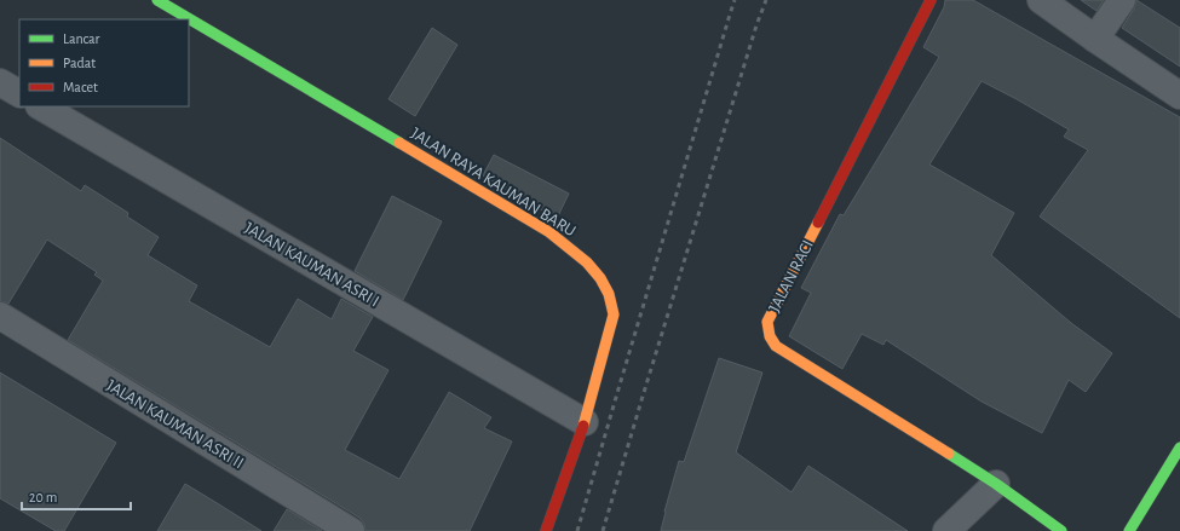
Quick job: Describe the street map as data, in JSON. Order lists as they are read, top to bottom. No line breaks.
{"streets":{"street":["JALAN RAYA KAUMAN BARU","JALAN KAUMAN ASRI I","JALAN RACI","JALAN KAUMAN ASRI II"]},"crossings":[["JALAN RAYA KAUMAN BARU","JALAN KAUMAN ASRI I"]],"legend":["Lancar","Padat","Macet"],"scale_bar":"20 m"}
